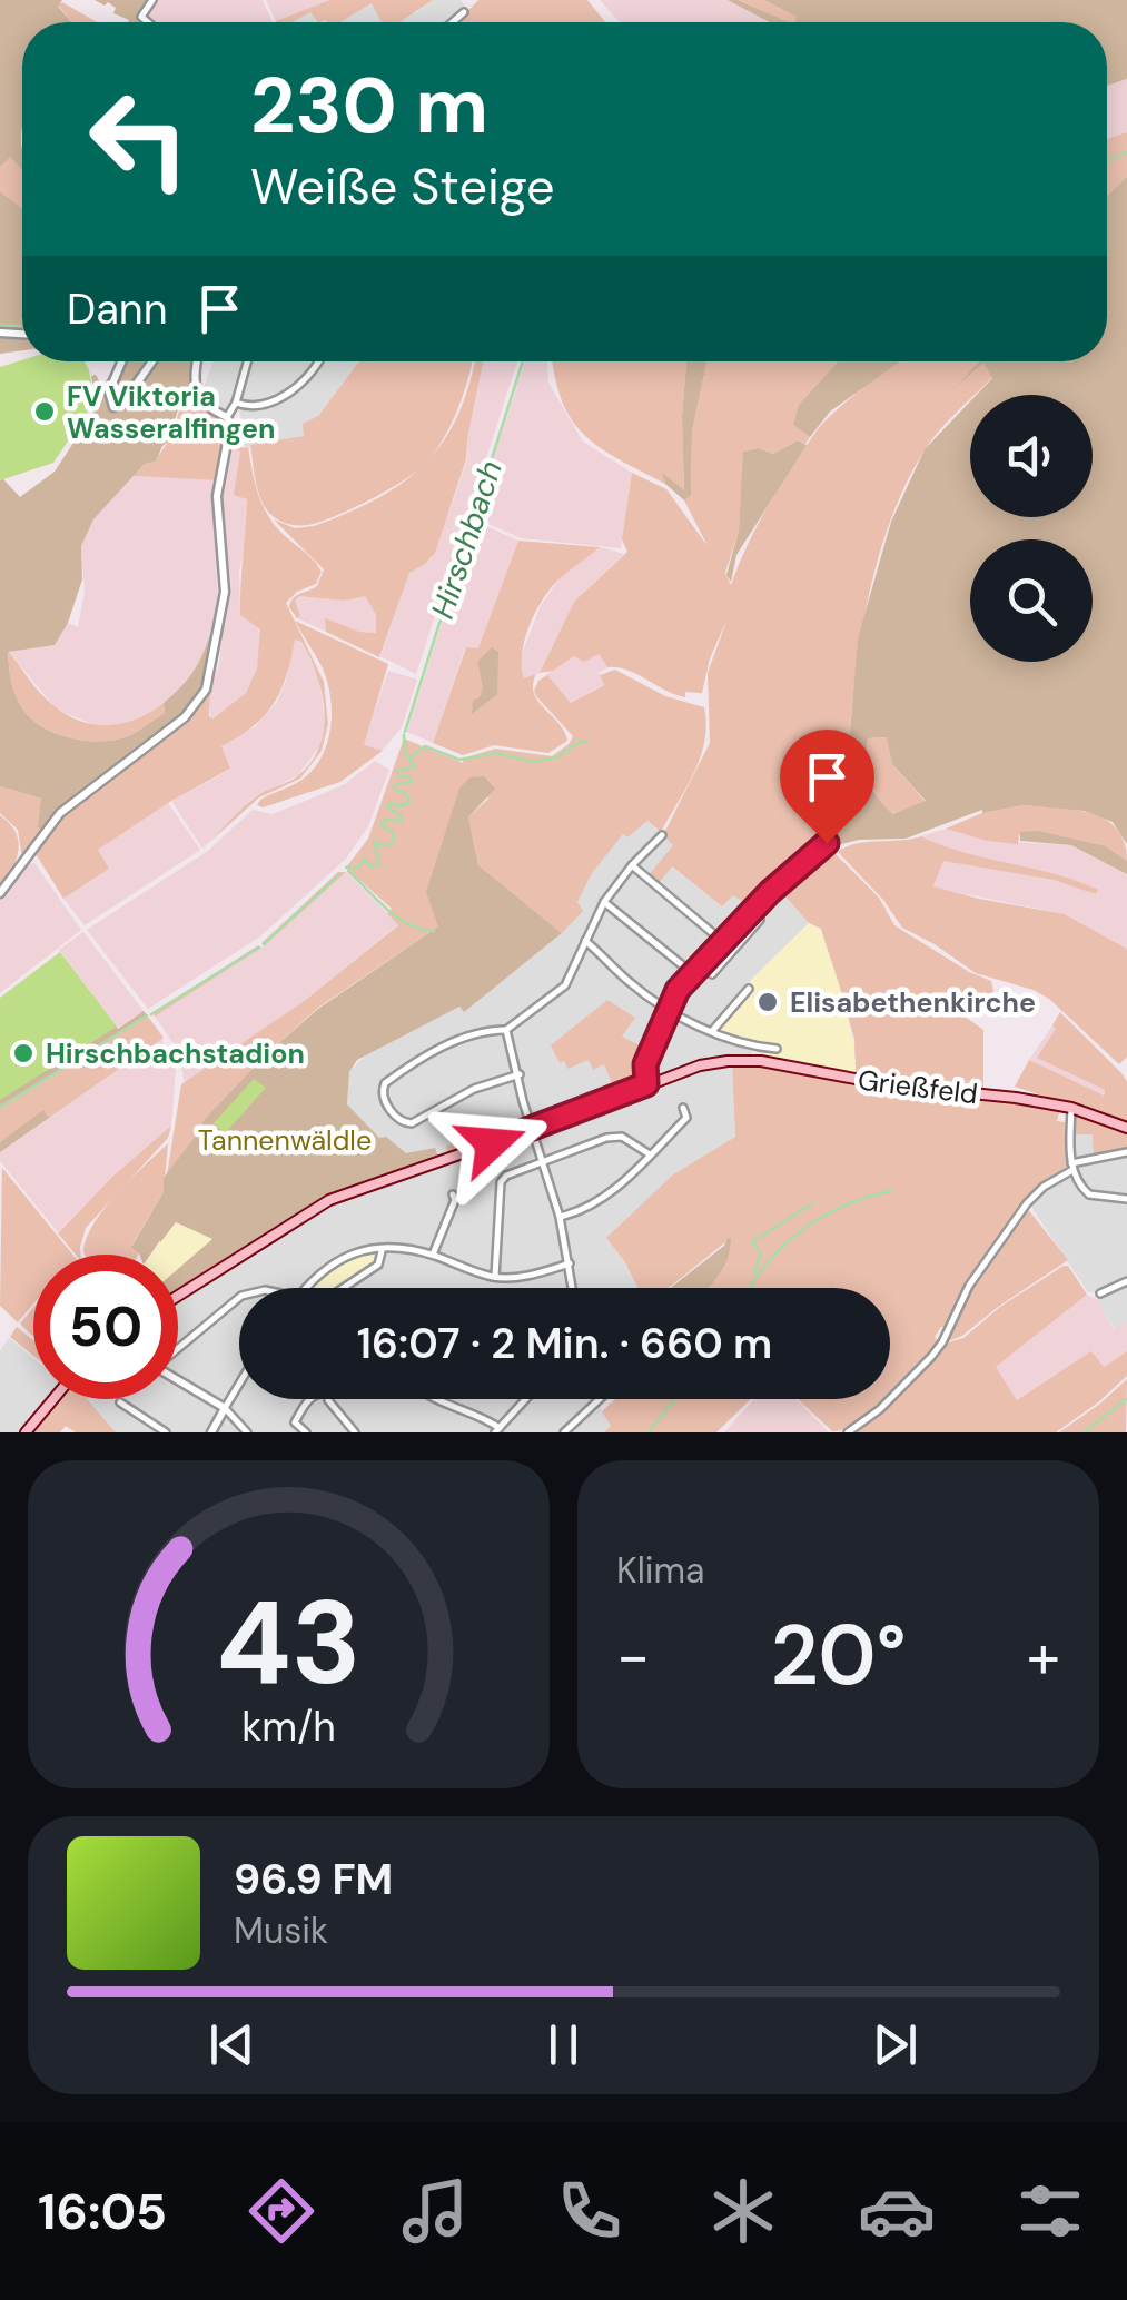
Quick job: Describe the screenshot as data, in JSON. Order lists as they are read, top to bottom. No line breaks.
{"streets":{"main road":["Grießfeld"]},"water":["Hirschbach"],"parks":["Tannenwäldle"],"places":["FV Viktoria Wasseralfingen","Elisabethenkirche","Hirschbachstadion"],"page":{"turn":["230 m","Weiße Steige"],"then":"Dann","limit":"50","trip":"16:07 · 2 Min. · 660 m","tile":"Klima","heat":["−","20°","+"],"song":["96.9 FM","Musik"],"tabs":"16:05","gauge":["43","km/h"]}}
